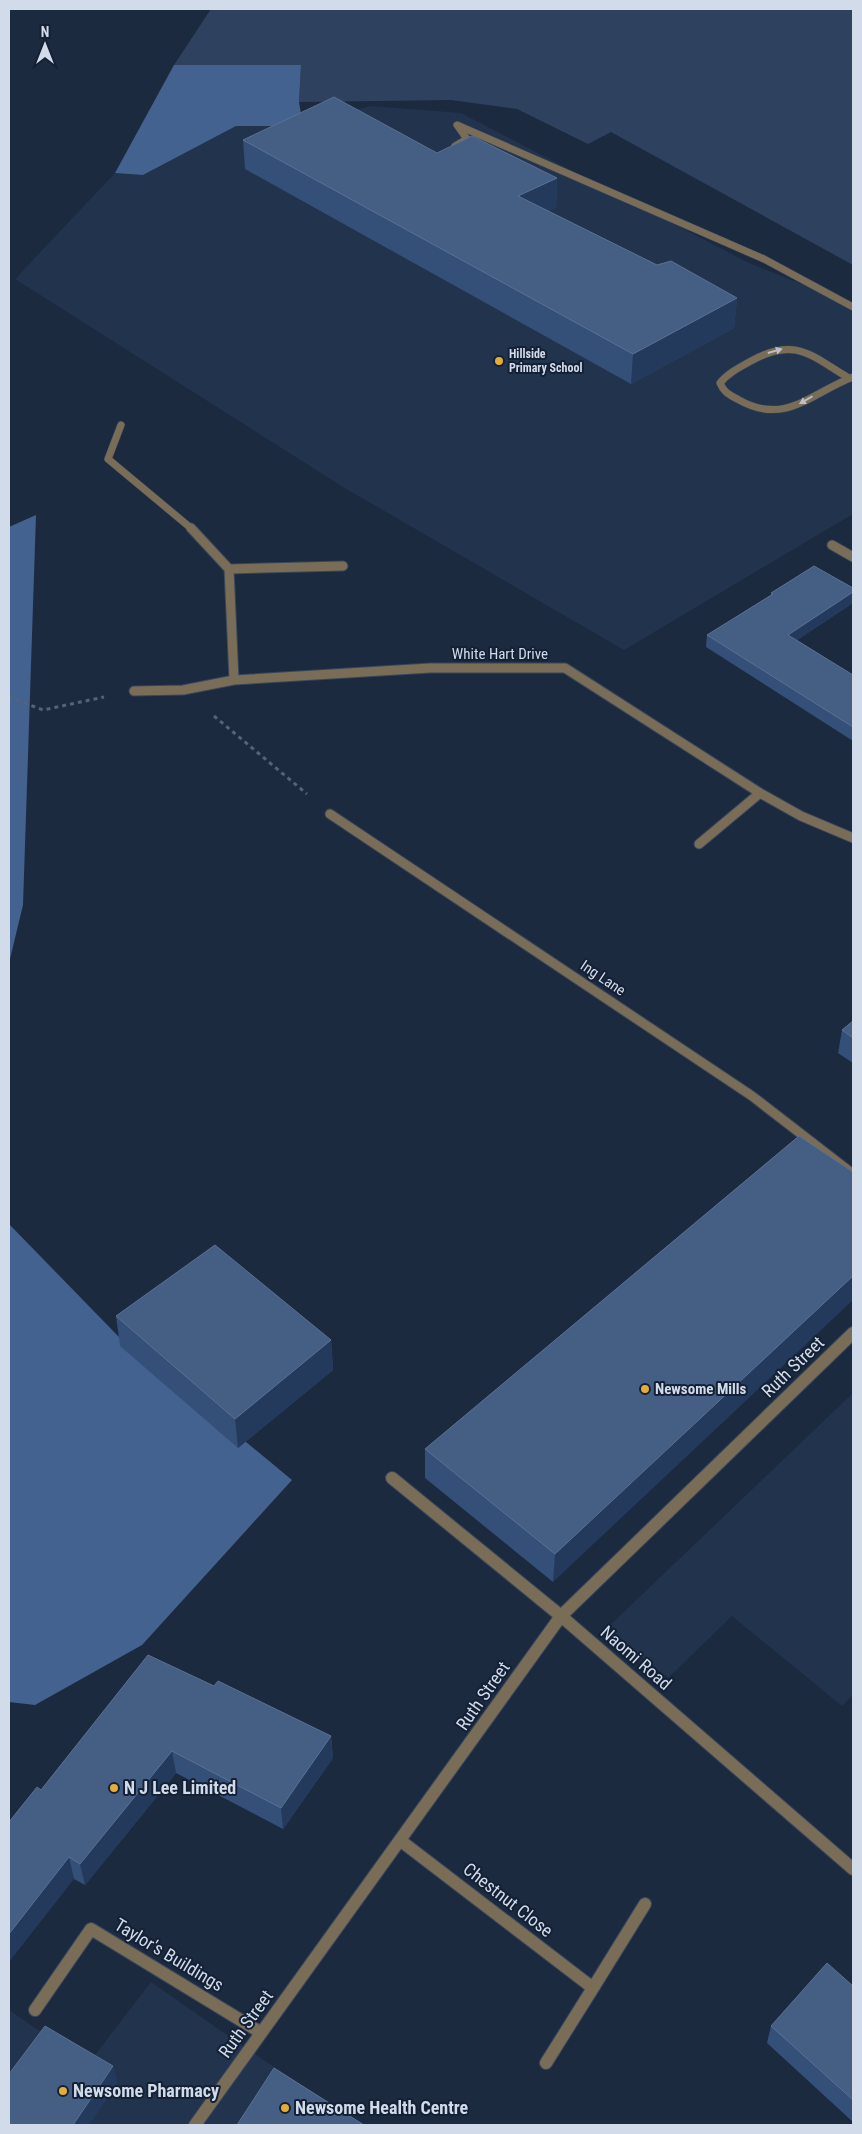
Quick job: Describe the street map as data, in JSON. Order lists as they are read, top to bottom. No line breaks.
{"streets":{"street":["White Hart Drive","Ing Lane","Ruth Street","Naomi Road","Chestnut Close","Taylor's Buildings"]},"crossings":[["Ruth Street","Naomi Road"],["Ruth Street","Chestnut Close"],["Ruth Street","Taylor's Buildings"]],"places":["Hillside Primary School","Newsome Mills","N J Lee Limited","Newsome Pharmacy","Newsome Health Centre"],"north":"top"}
